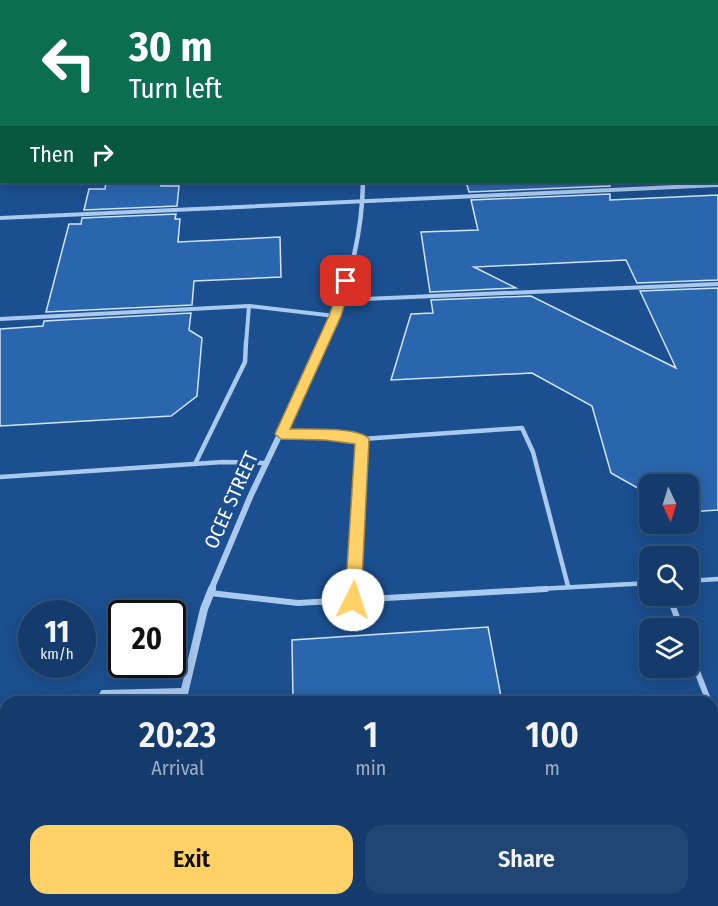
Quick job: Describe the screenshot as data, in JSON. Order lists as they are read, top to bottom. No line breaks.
{"streets":{"street":["OCEE STREET"]},"north":"bottom","page":{"turn":["30 m","Turn left"],"then":"Then","speed":"11 km/h","limit":"20","eta":["20:23","Arrival","1","min","100","m"],"buttons":["Exit","Share"]}}
